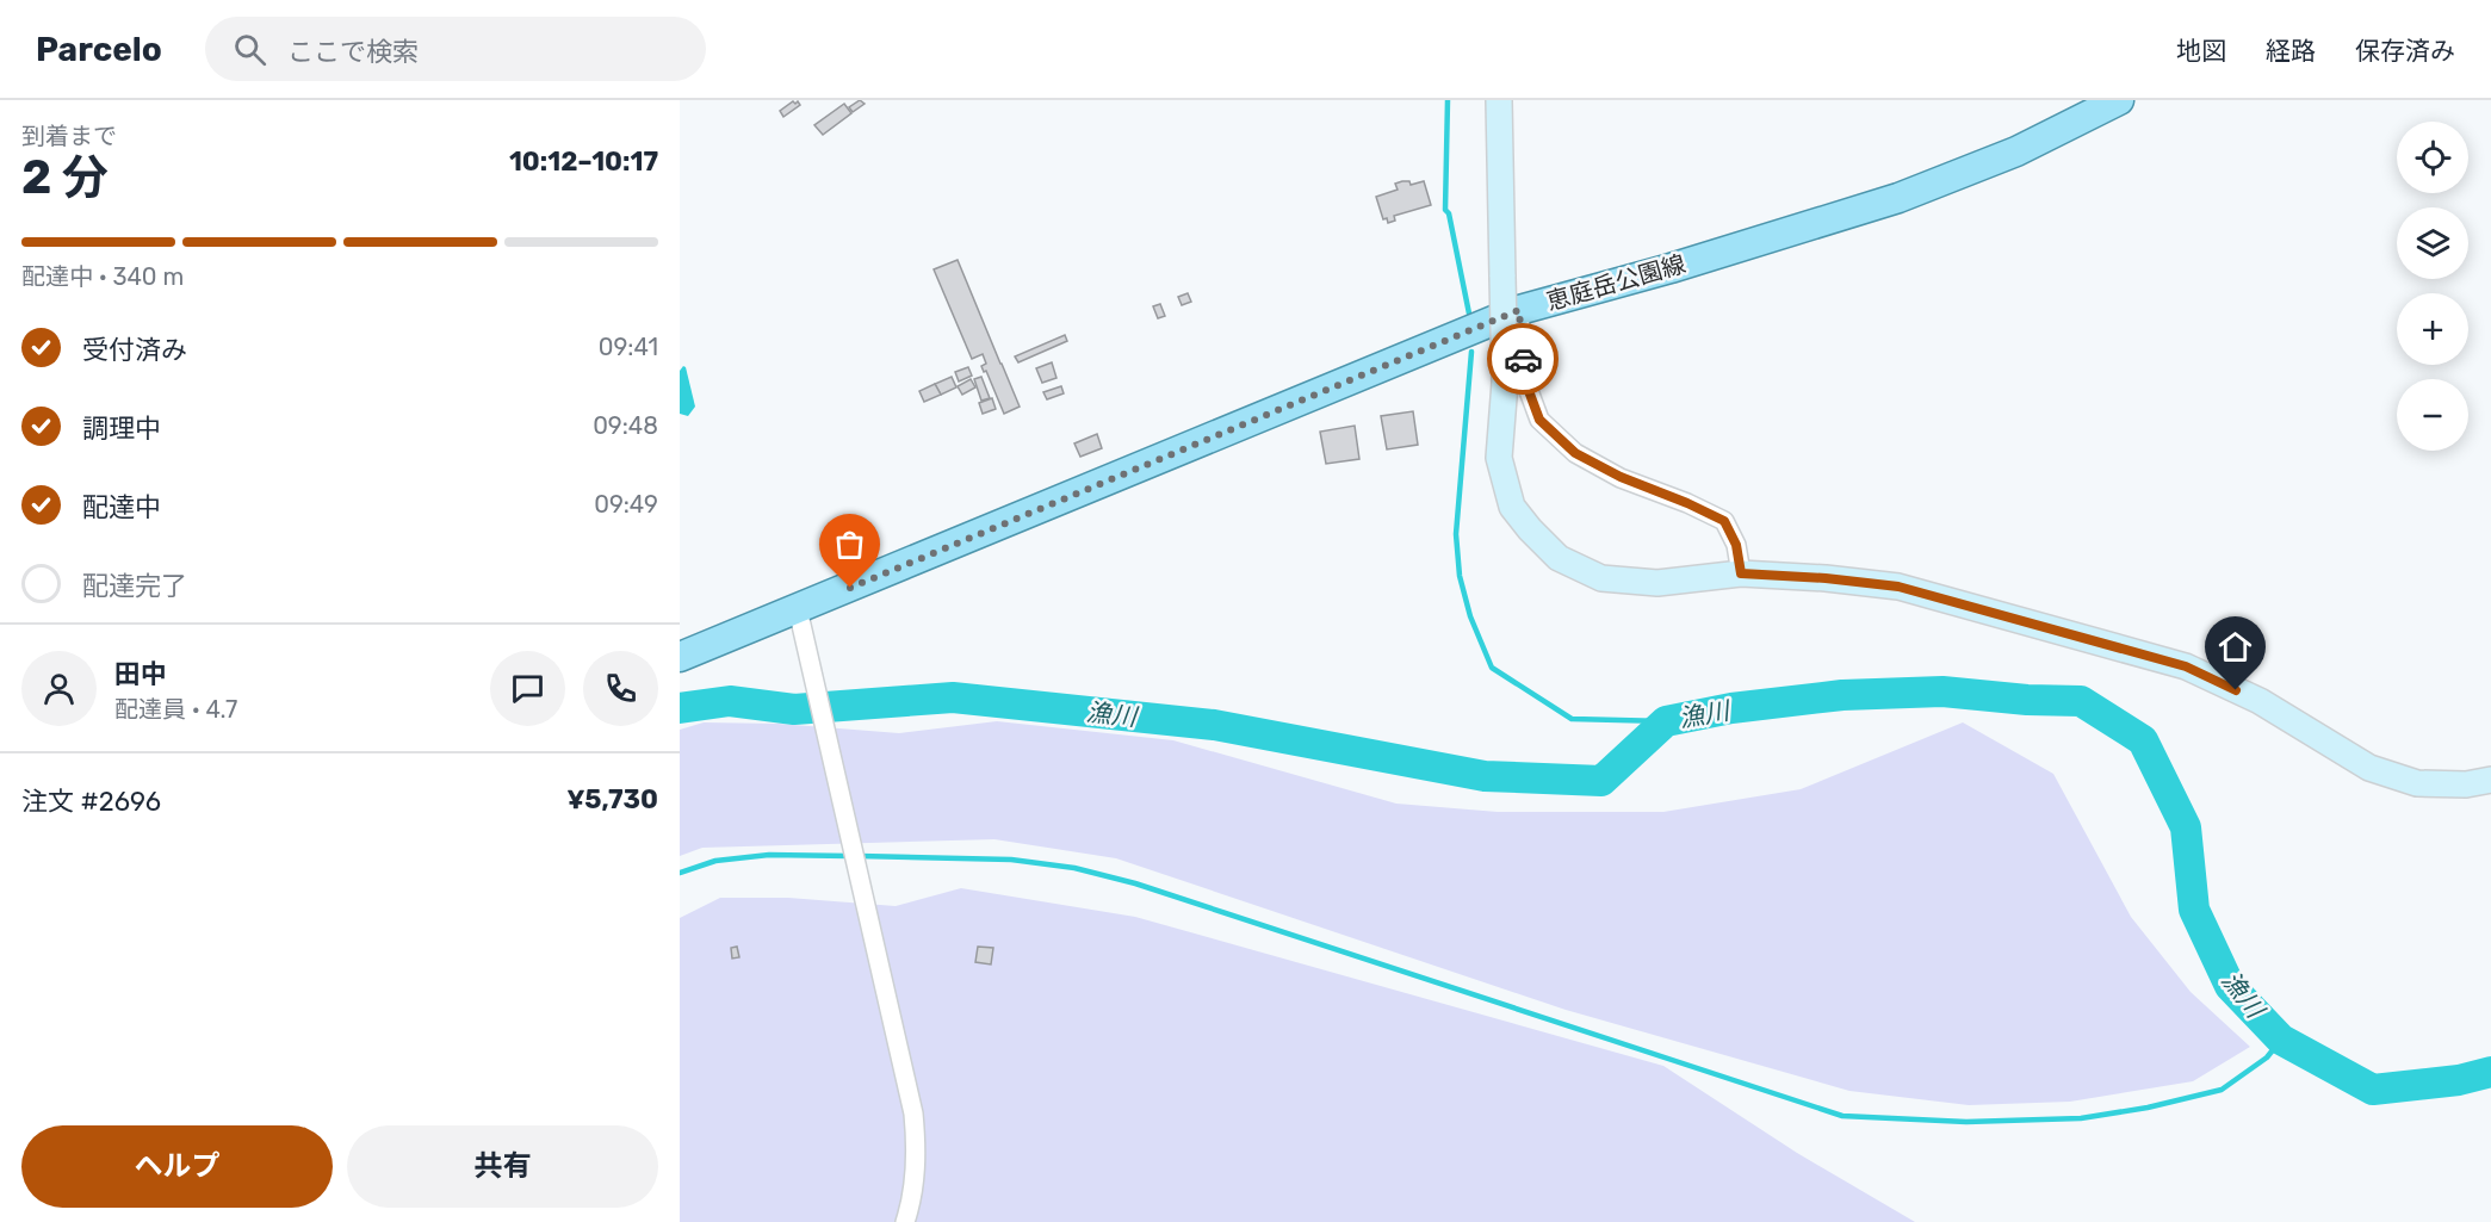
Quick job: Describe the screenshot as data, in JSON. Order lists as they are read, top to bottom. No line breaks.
{"streets":{"main road":["恵庭岳公園線"]},"water":["漁川"],"page":{"header":"Parcelo","search":"ここで検索","nav":["地図","経路","保存済み"],"heading":["2 分","到着まで","10:12–10:17"],"panel":["田中","配達員 · 4.7","注文 #2696","¥5,730"],"map_buttons":["+","−"],"bar":"配達中 · 340 m","list":[["受付済み","09:41"],["調理中","09:48"],["配達中","09:49"],"配達完了"],"buttons":["ヘルプ","共有"]}}
